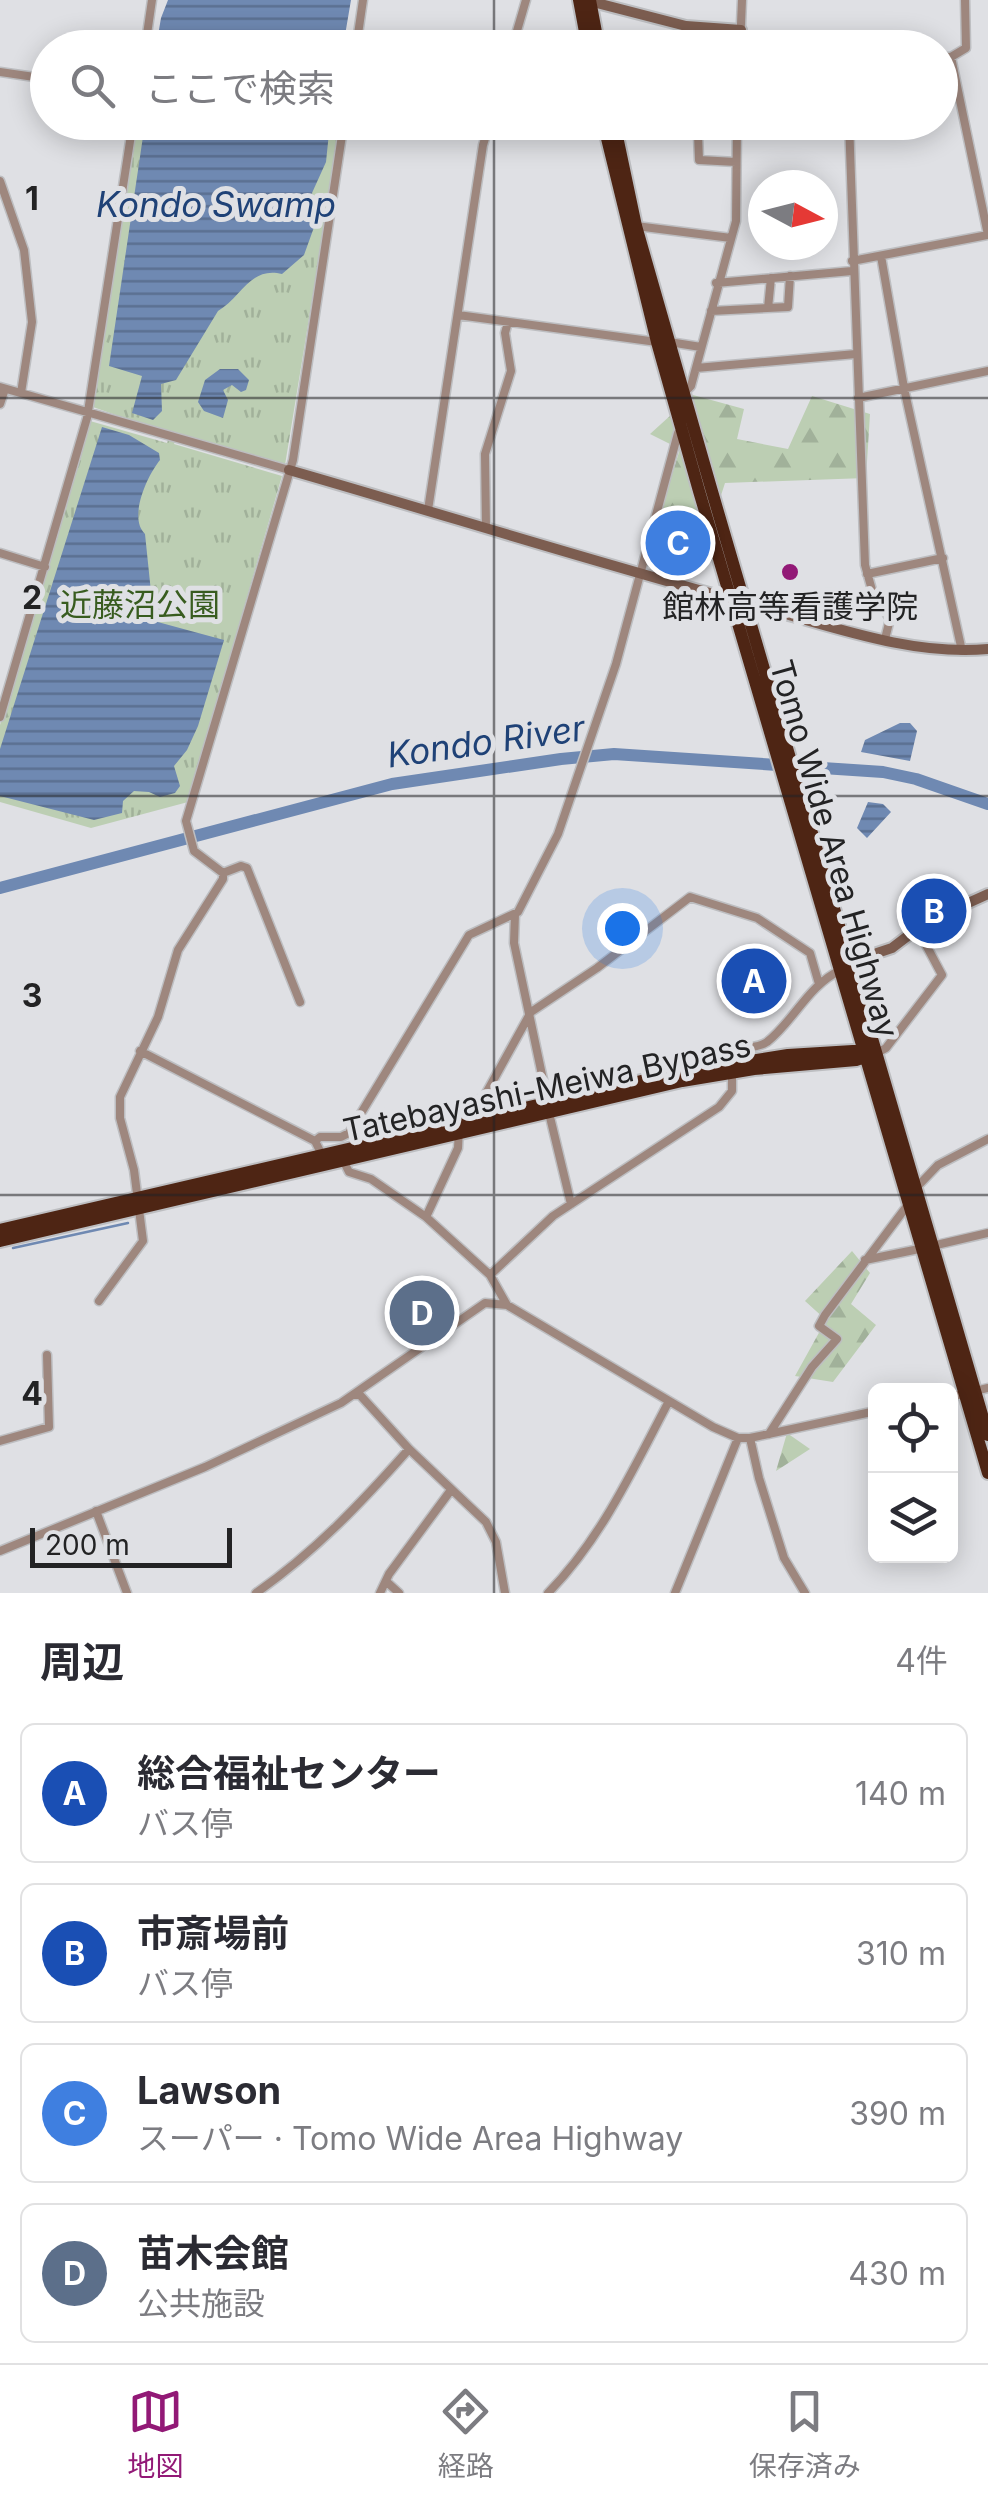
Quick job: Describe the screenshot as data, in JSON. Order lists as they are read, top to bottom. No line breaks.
{"streets":{"highway":["Tomo Wide Area Highway","Tatebayashi-Meiwa Bypass"]},"crossings":[["Tomo Wide Area Highway","Tatebayashi-Meiwa Bypass"]],"water":["Kondo Swamp","Kondo River"],"parks":["近藤沼公園"],"places":["館林高等看護学院"],"scale_bar":"200 m","north":"right","page":{"search":"ここで検索","pins":["C","B","A","D"],"scale":"200 m","heading":["周辺","4件"],"list":[{"mark":"A","name":"総合福祉センター","note":"バス停","value":"140 m"},{"mark":"B","name":"市斎場前","note":"バス停","value":"310 m"},{"mark":"C","name":"Lawson","note":"スーパー · Tomo Wide Area Highway","value":"390 m"},{"mark":"D","name":"苗木会館","note":"公共施設","value":"430 m"}],"nav":["地図","経路","保存済み"]},"grid":{"rows":["1","2","3","4"]}}
